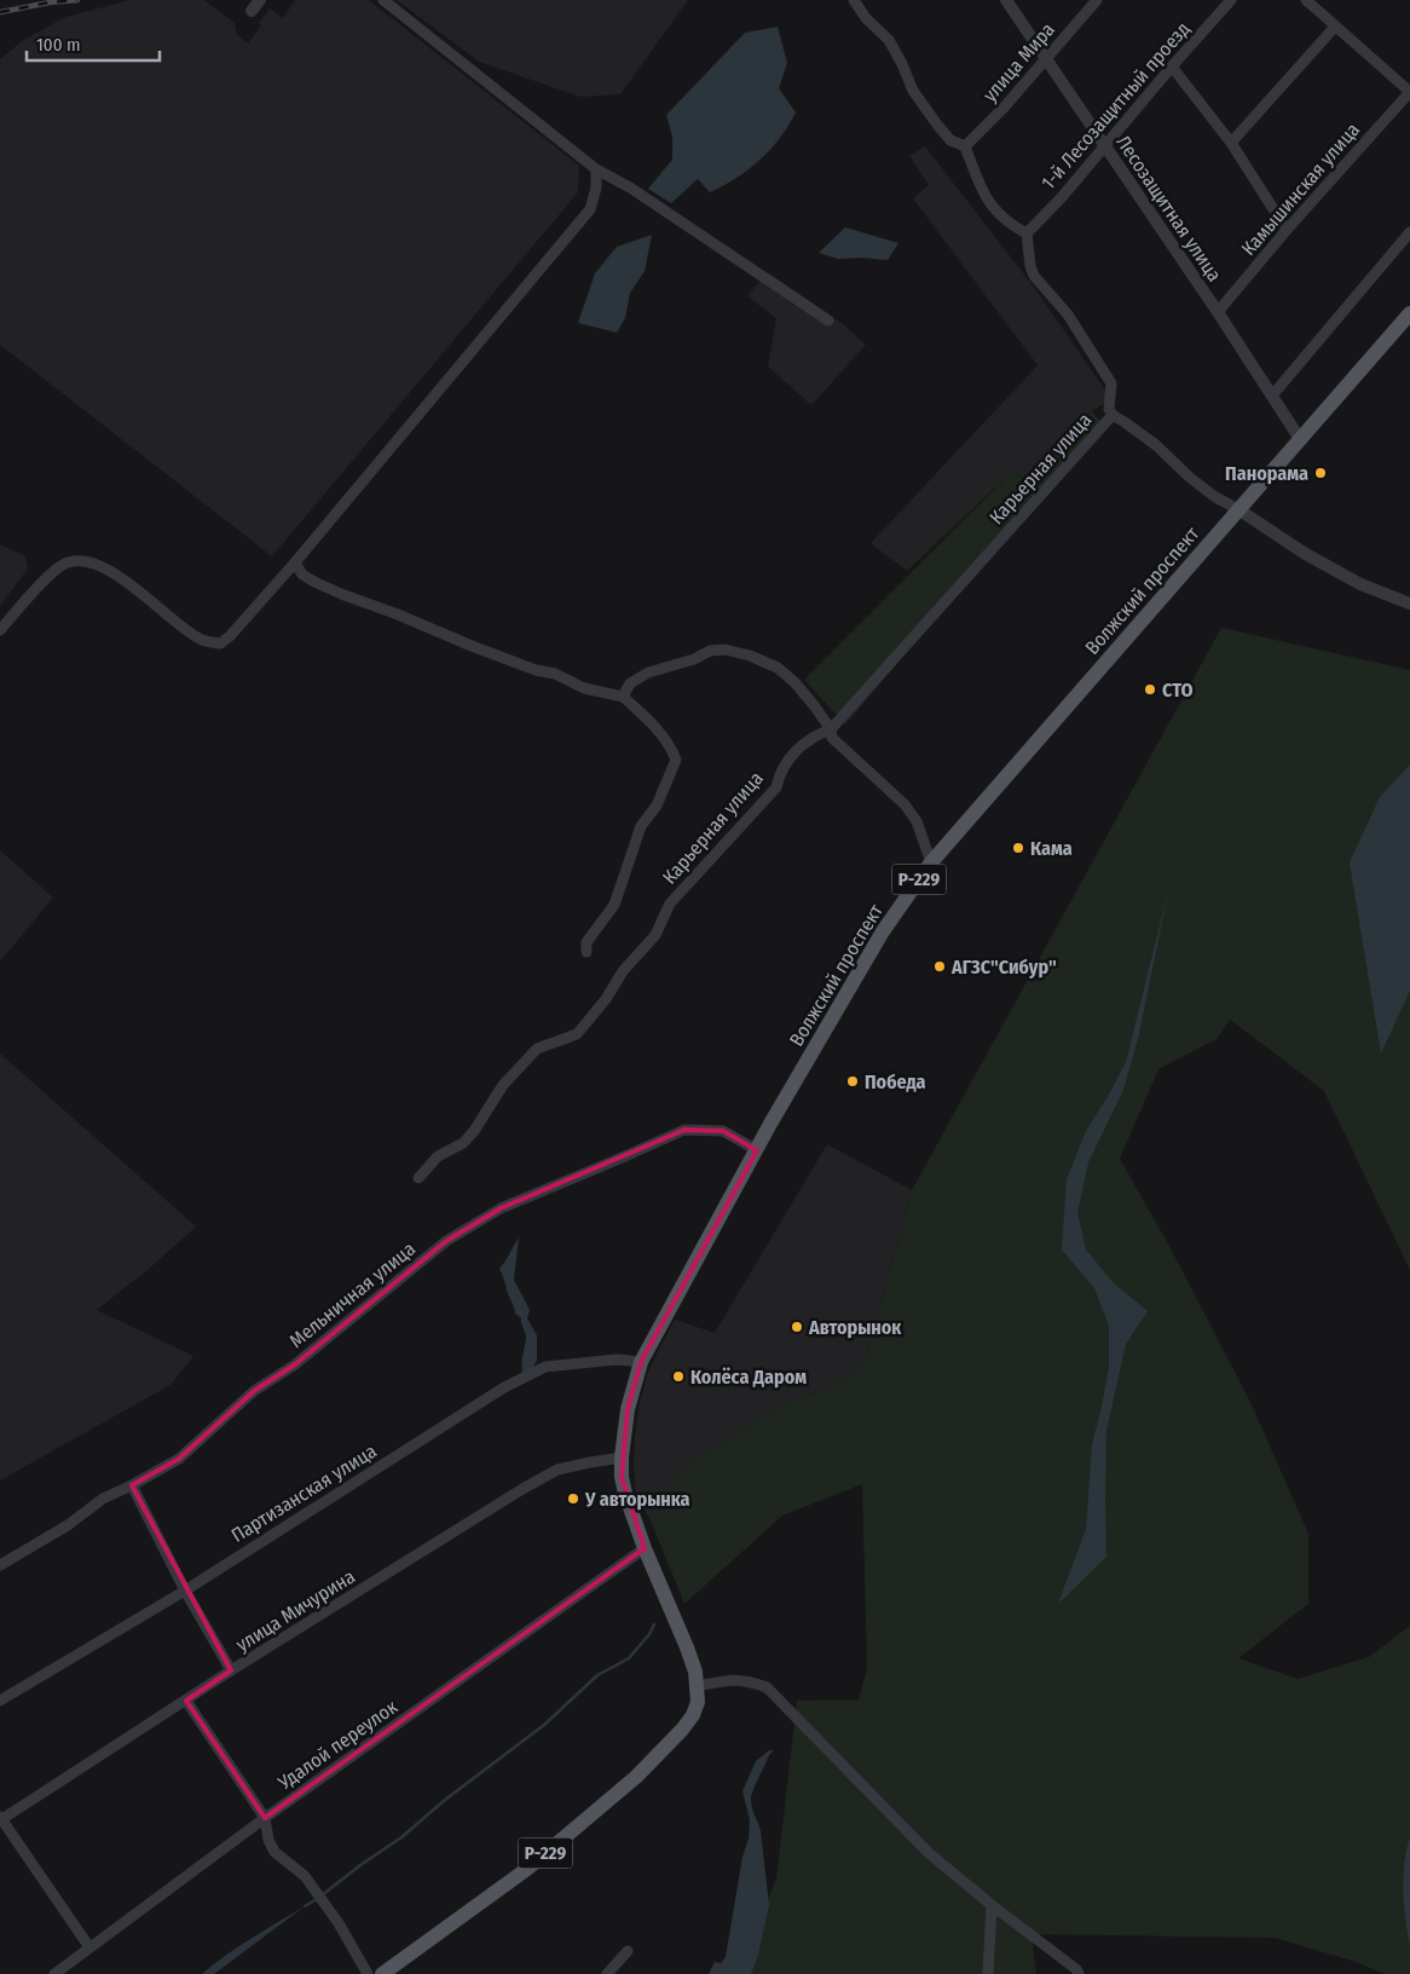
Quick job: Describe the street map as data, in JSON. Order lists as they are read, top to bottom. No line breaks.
{"streets":{"main road":["Волжский проспект","Р-229"],"street":["улица Мира","1-й Лесозащитный проезд","Камышинская улица","Лесозащитная улица","Карьерная улица","Мельничная улица","Партизанская улица","улица Мичурина","Удалой переулок"]},"crossings":[["улица Мира","Лесозащитная улица"],["1-й Лесозащитный проезд","Лесозащитная улица"],["Камышинская улица","Лесозащитная улица"],["Лесозащитная улица","Волжский проспект"],["Волжский проспект","Мельничная улица"],["Волжский проспект","Партизанская улица"],["Волжский проспект","улица Мичурина"],["Волжский проспект","Удалой переулок"]],"places":["Панорама","СТО","Кама","АГЗС\"Сибур\"","Победа","Авторынок","Колёса Даром","У авторынка"],"scale_bar":"100 m"}
